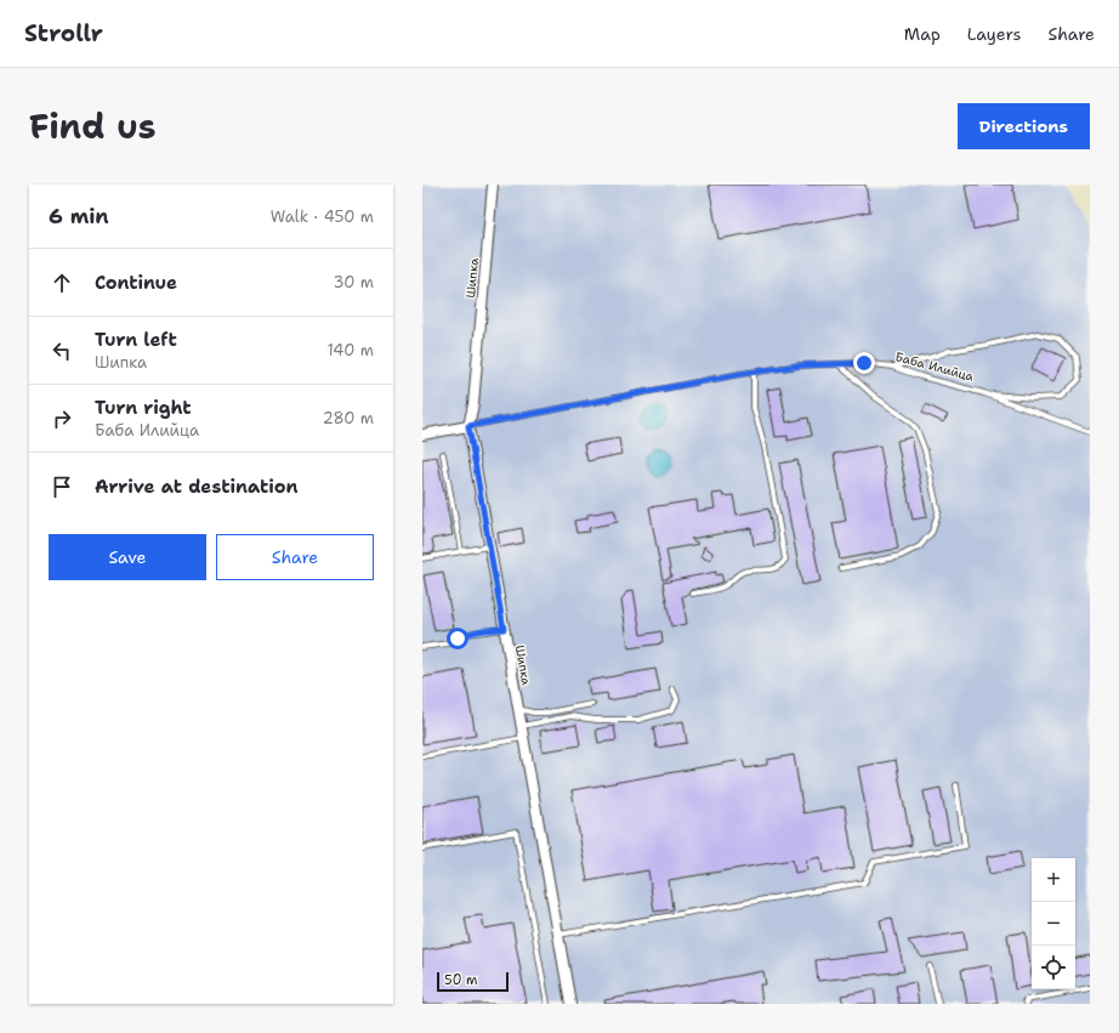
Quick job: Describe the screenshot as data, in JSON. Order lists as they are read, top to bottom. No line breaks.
{"streets":{"street":["Шипка","Баба Илийца"]},"crossings":[["Шипка","Баба Илийца"]],"scale_bar":"50 m","page":{"header":"Strollr","nav":["Map","Layers","Share"],"title":"Find us","buttons":["Directions",["Save","Share"]],"heading":["6 min","Walk · 450 m"],"list":[["Continue","30 m"],["Turn left","Шипка","140 m"],["Turn right","Баба Илийца","280 m"],"Arrive at destination"],"map_buttons":["+","−"],"scale":"50 m"}}
